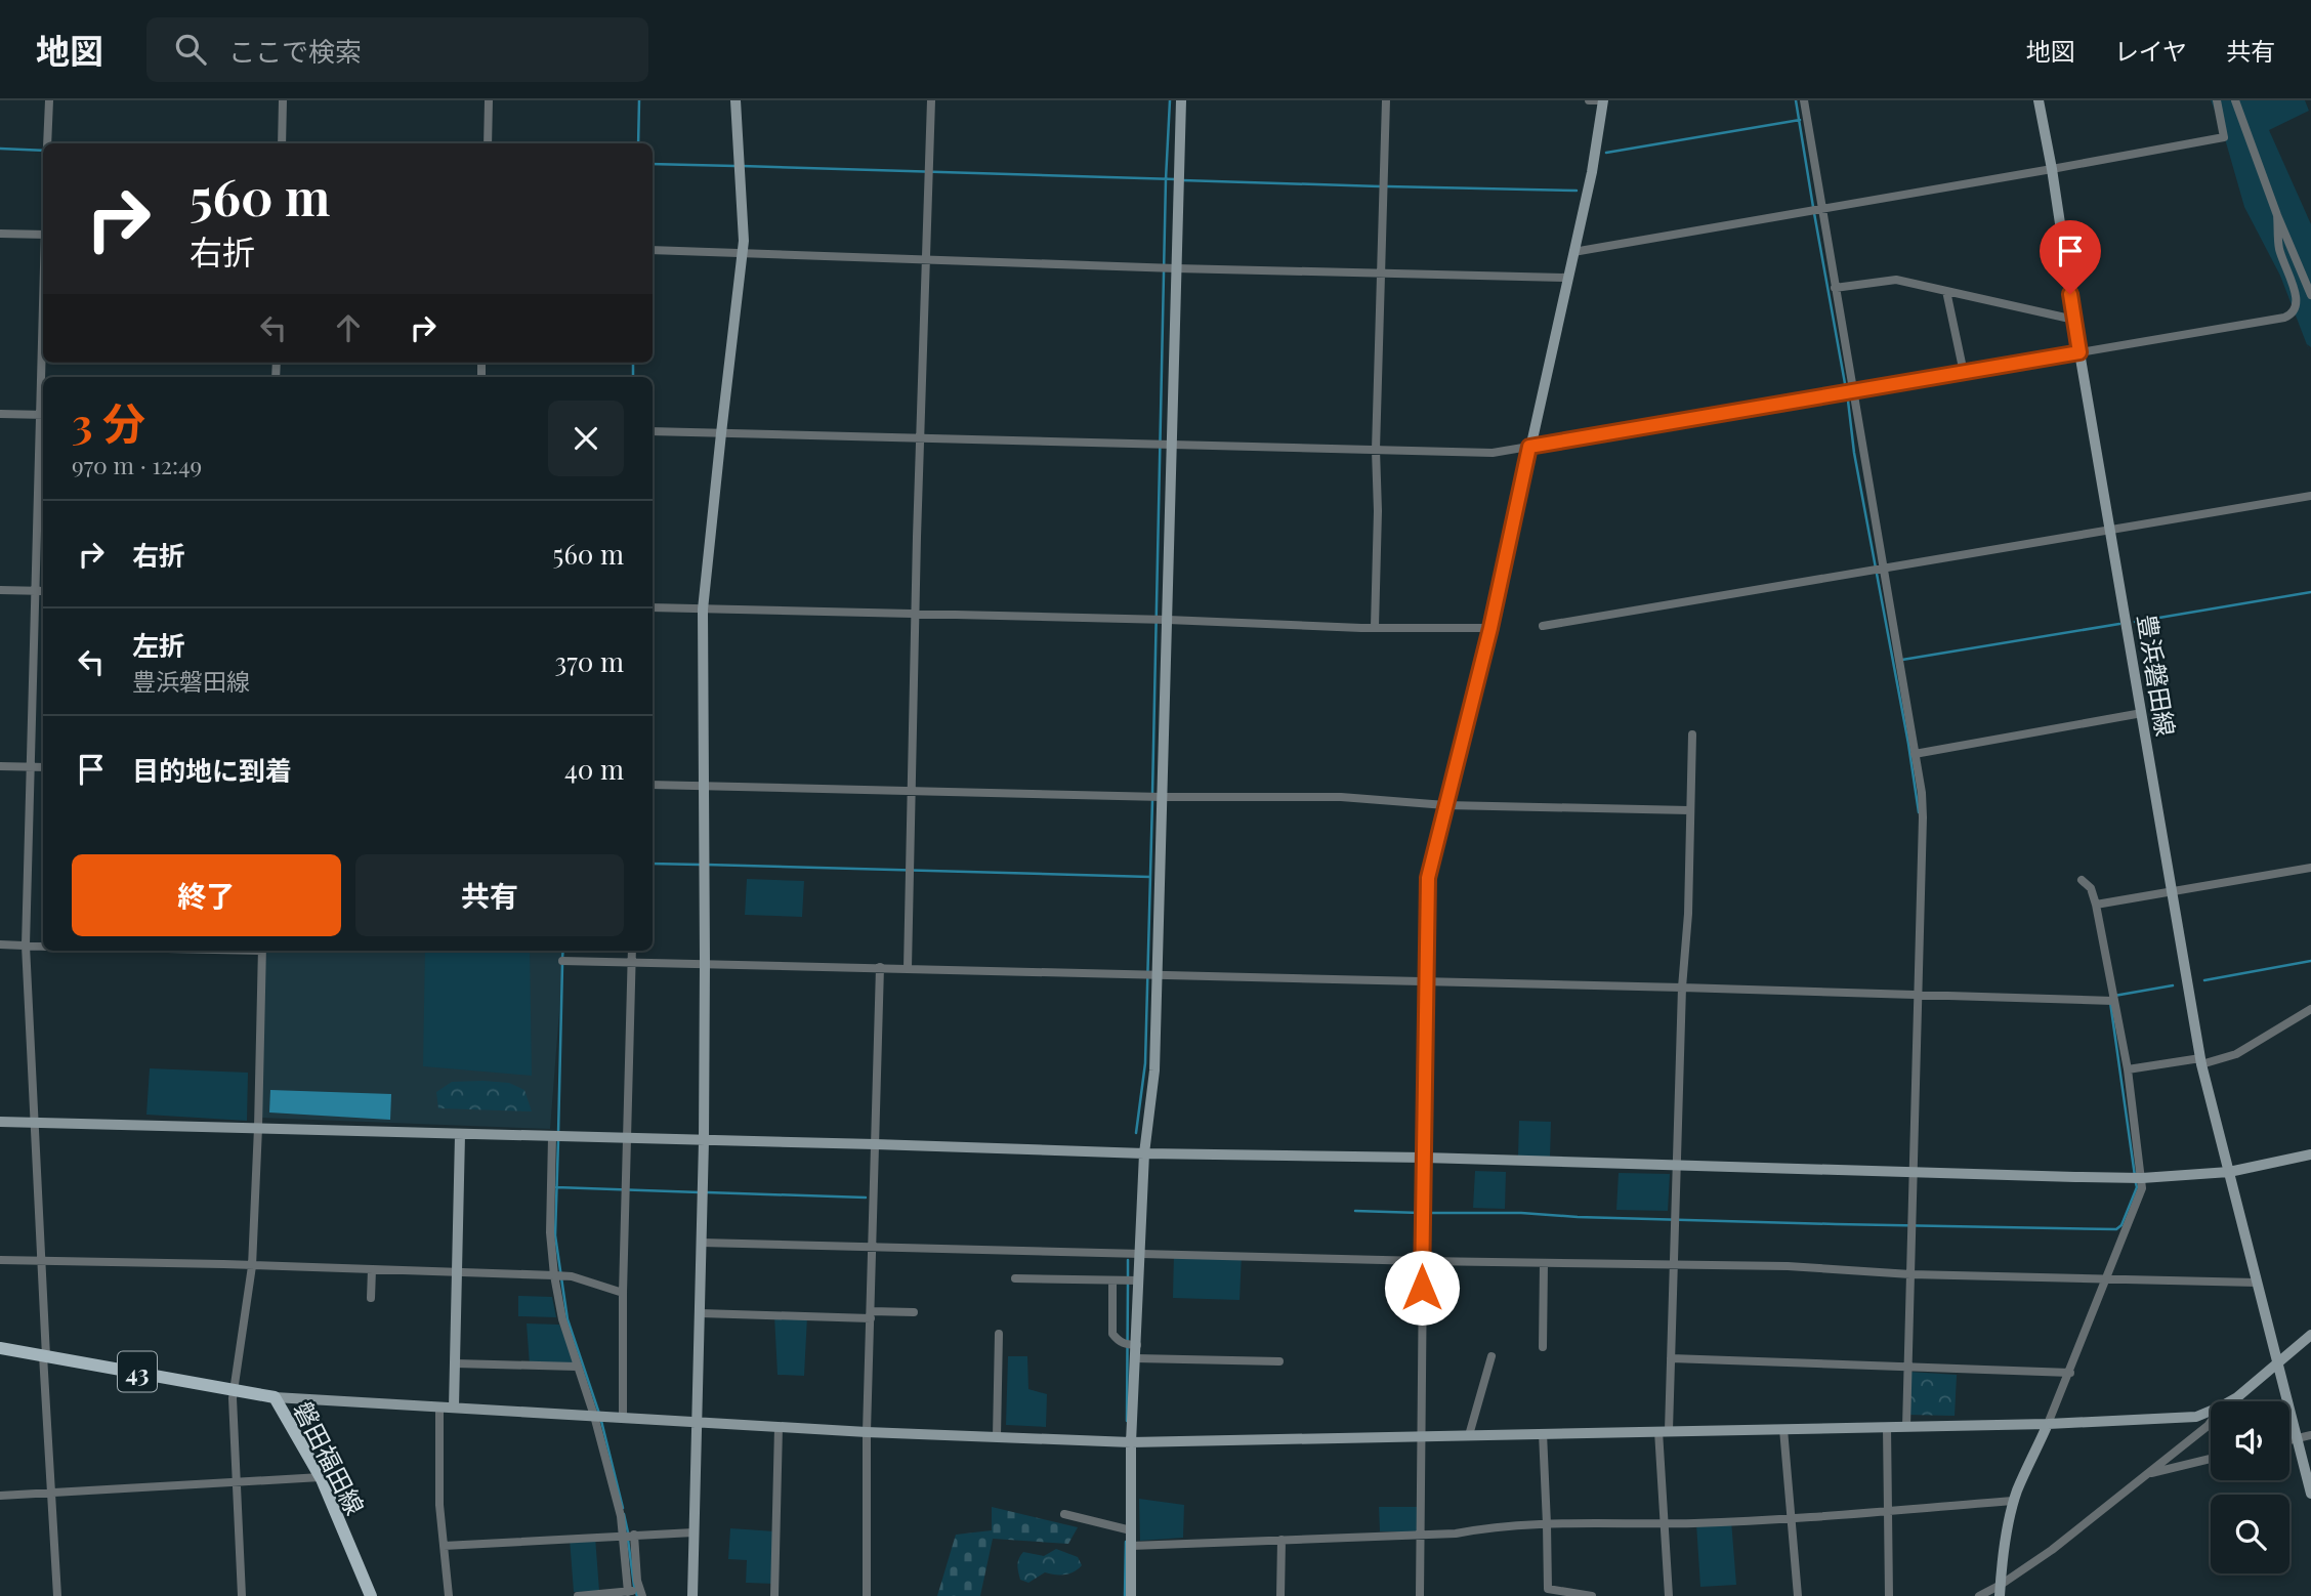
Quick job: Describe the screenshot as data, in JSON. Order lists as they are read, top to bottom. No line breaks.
{"streets":{"main road":["43","磐田福田線"],"street":["豊浜磐田線"]},"page":{"header":"地図","search":"ここで検索","nav":["地図","レイヤ","共有"],"turn":["560 m","右折"],"heading":["3 分","970 m · 12:49"],"list":[{"name":"右折","value":"560 m"},{"name":"左折","note":"豊浜磐田線","value":"370 m"},{"name":"目的地に到着","value":"40 m"}],"buttons":["終了","共有"]}}
